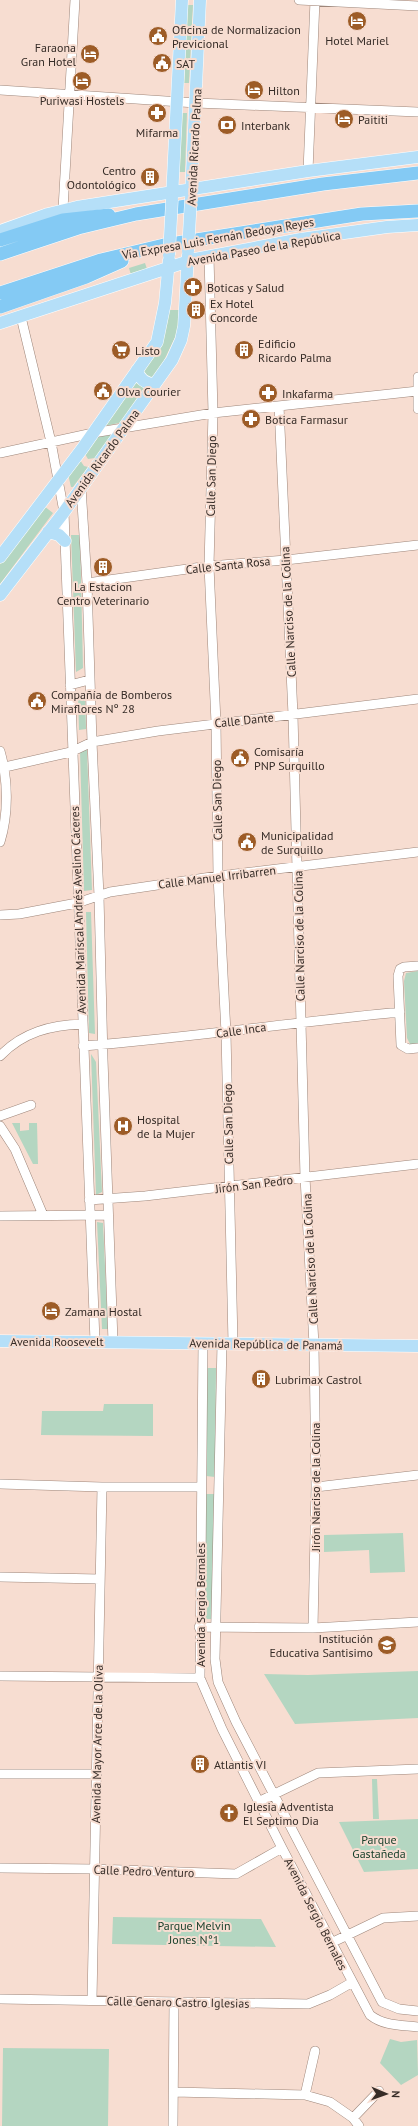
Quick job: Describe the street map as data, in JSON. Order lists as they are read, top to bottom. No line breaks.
{"streets":{"highway":["Vía Expresa Luis Fernán Bedoya Reyes"],"main road":["Avenida Ricardo Palma","Avenida Paseo de la República","Avenida Roosevelt","Avenida República de Panamá"],"street":["Calle San Diego","Calle Santa Rosa","Calle Narciso de la Colina","Calle Dante","Calle Manuel Irribarren","Avenida Mariscal Andrés Avelino Cáceres","Calle Inca","Jirón San Pedro","Jirón Narciso de la Colina","Avenida Sergio Bernales","Avenida Mayor Arce de la Oliva","Calle Pedro Venturo","Calle Genaro Castro Iglesias"]},"crossings":[["Avenida Ricardo Palma","Avenida Paseo de la República"],["Avenida Ricardo Palma","Avenida Mariscal Andrés Avelino Cáceres"],["Avenida Paseo de la República","Calle San Diego"],["Avenida Paseo de la República","Avenida Mariscal Andrés Avelino Cáceres"],["Calle San Diego","Calle Santa Rosa"],["Calle San Diego","Calle Dante"],["Calle San Diego","Calle Manuel Irribarren"],["Calle San Diego","Calle Inca"],["Calle San Diego","Jirón San Pedro"],["Calle San Diego","Avenida República de Panamá"],["Calle San Diego","Avenida Sergio Bernales"],["Calle Santa Rosa","Calle Narciso de la Colina"],["Calle Santa Rosa","Avenida Mariscal Andrés Avelino Cáceres"],["Calle Narciso de la Colina","Calle Dante"],["Calle Narciso de la Colina","Calle Manuel Irribarren"],["Calle Narciso de la Colina","Calle Inca"],["Calle Narciso de la Colina","Jirón San Pedro"],["Calle Narciso de la Colina","Avenida República de Panamá"],["Calle Narciso de la Colina","Jirón Narciso de la Colina"],["Calle Dante","Avenida Mariscal Andrés Avelino Cáceres"],["Calle Manuel Irribarren","Avenida Mariscal Andrés Avelino Cáceres"],["Avenida Mariscal Andrés Avelino Cáceres","Calle Inca"],["Avenida Mariscal Andrés Avelino Cáceres","Jirón San Pedro"],["Avenida Mariscal Andrés Avelino Cáceres","Avenida Roosevelt"],["Avenida Mariscal Andrés Avelino Cáceres","Avenida República de Panamá"],["Avenida Roosevelt","Avenida República de Panamá"],["Avenida República de Panamá","Jirón Narciso de la Colina"],["Avenida República de Panamá","Avenida Sergio Bernales"],["Avenida Sergio Bernales","Calle Pedro Venturo"],["Avenida Sergio Bernales","Calle Genaro Castro Iglesias"],["Avenida Mayor Arce de la Oliva","Calle Pedro Venturo"],["Avenida Mayor Arce de la Oliva","Calle Genaro Castro Iglesias"]],"parks":["Parque Gastañeda","Parque Melvin Jones N°1"],"places":{"hotel":["Hotel Mariel","Faraona Gran Hotel","Puriwasi Hostels","Hilton","Paititi","Zamana Hostal"],"public building":["Oficina de Normalizacion Previcional","SAT","Olva Courier","Compañía de Bomberos Miraflores Nº 28","Comisaría PNP Surquillo","Municipalidad de Surquillo"],"pharmacy":["Mifarma","Boticas y Salud","Inkafarma","Botica Farmasur"],"bank":["Interbank"],"building":["Centro Odontológico","Ex Hotel Concorde","Edificio Ricardo Palma","La Estacion Centro Veterinario","Lubrimax Castrol","Atlantis VI"],"supermarket":["Listo"],"hospital":["Hospital de la Mujer"],"school or university":["Institución Educativa Santisimo"],"church":["Iglesia Adventista El Septimo Dia"]},"north":"right"}
